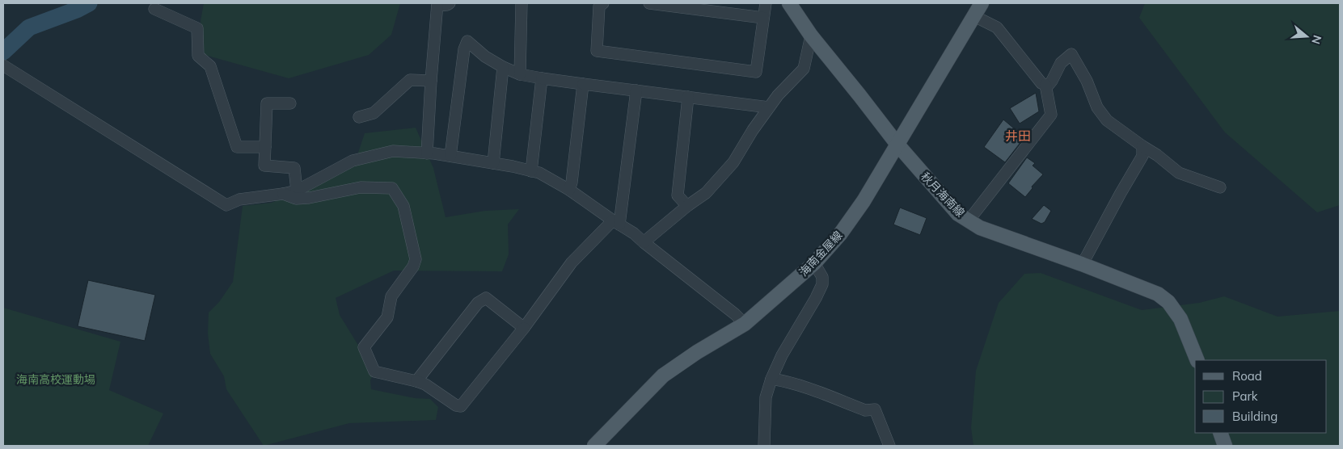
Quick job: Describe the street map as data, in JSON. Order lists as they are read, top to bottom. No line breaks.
{"streets":{"main road":["秋月海南線","海南金屋線"]},"crossings":[["秋月海南線","海南金屋線"]],"districts":["井田"],"parks":["海南高校運動場"],"legend":["Road","Park","Building"],"north":"right"}
